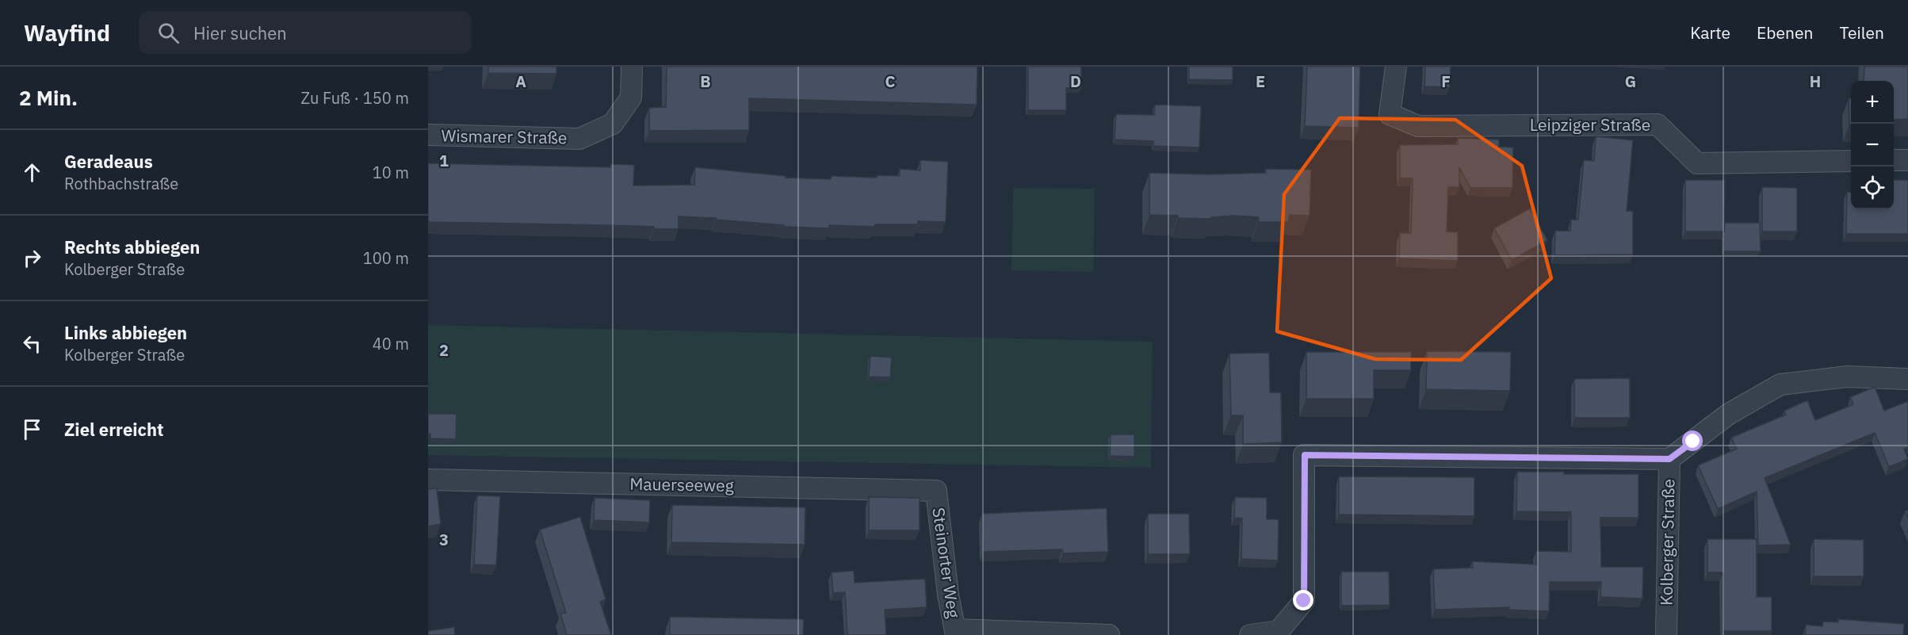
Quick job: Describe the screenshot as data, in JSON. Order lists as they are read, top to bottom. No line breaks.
{"streets":{"street":["Leipziger Straße","Wismarer Straße","Mauerseeweg","Kolberger Straße","Steinorter Weg"]},"crossings":[["Mauerseeweg","Steinorter Weg"]],"page":{"header":"Wayfind","search":"Hier suchen","nav":["Karte","Ebenen","Teilen"],"heading":["2 Min.","Zu Fuß · 150 m"],"map_buttons":["+","−"],"list":[["Geradeaus","Rothbachstraße","10 m"],["Rechts abbiegen","Kolberger Straße","100 m"],["Links abbiegen","Kolberger Straße","40 m"],"Ziel erreicht"]},"grid":{"columns":["A","B","C","D","E","F","G","H"],"rows":["1","2","3"]}}
